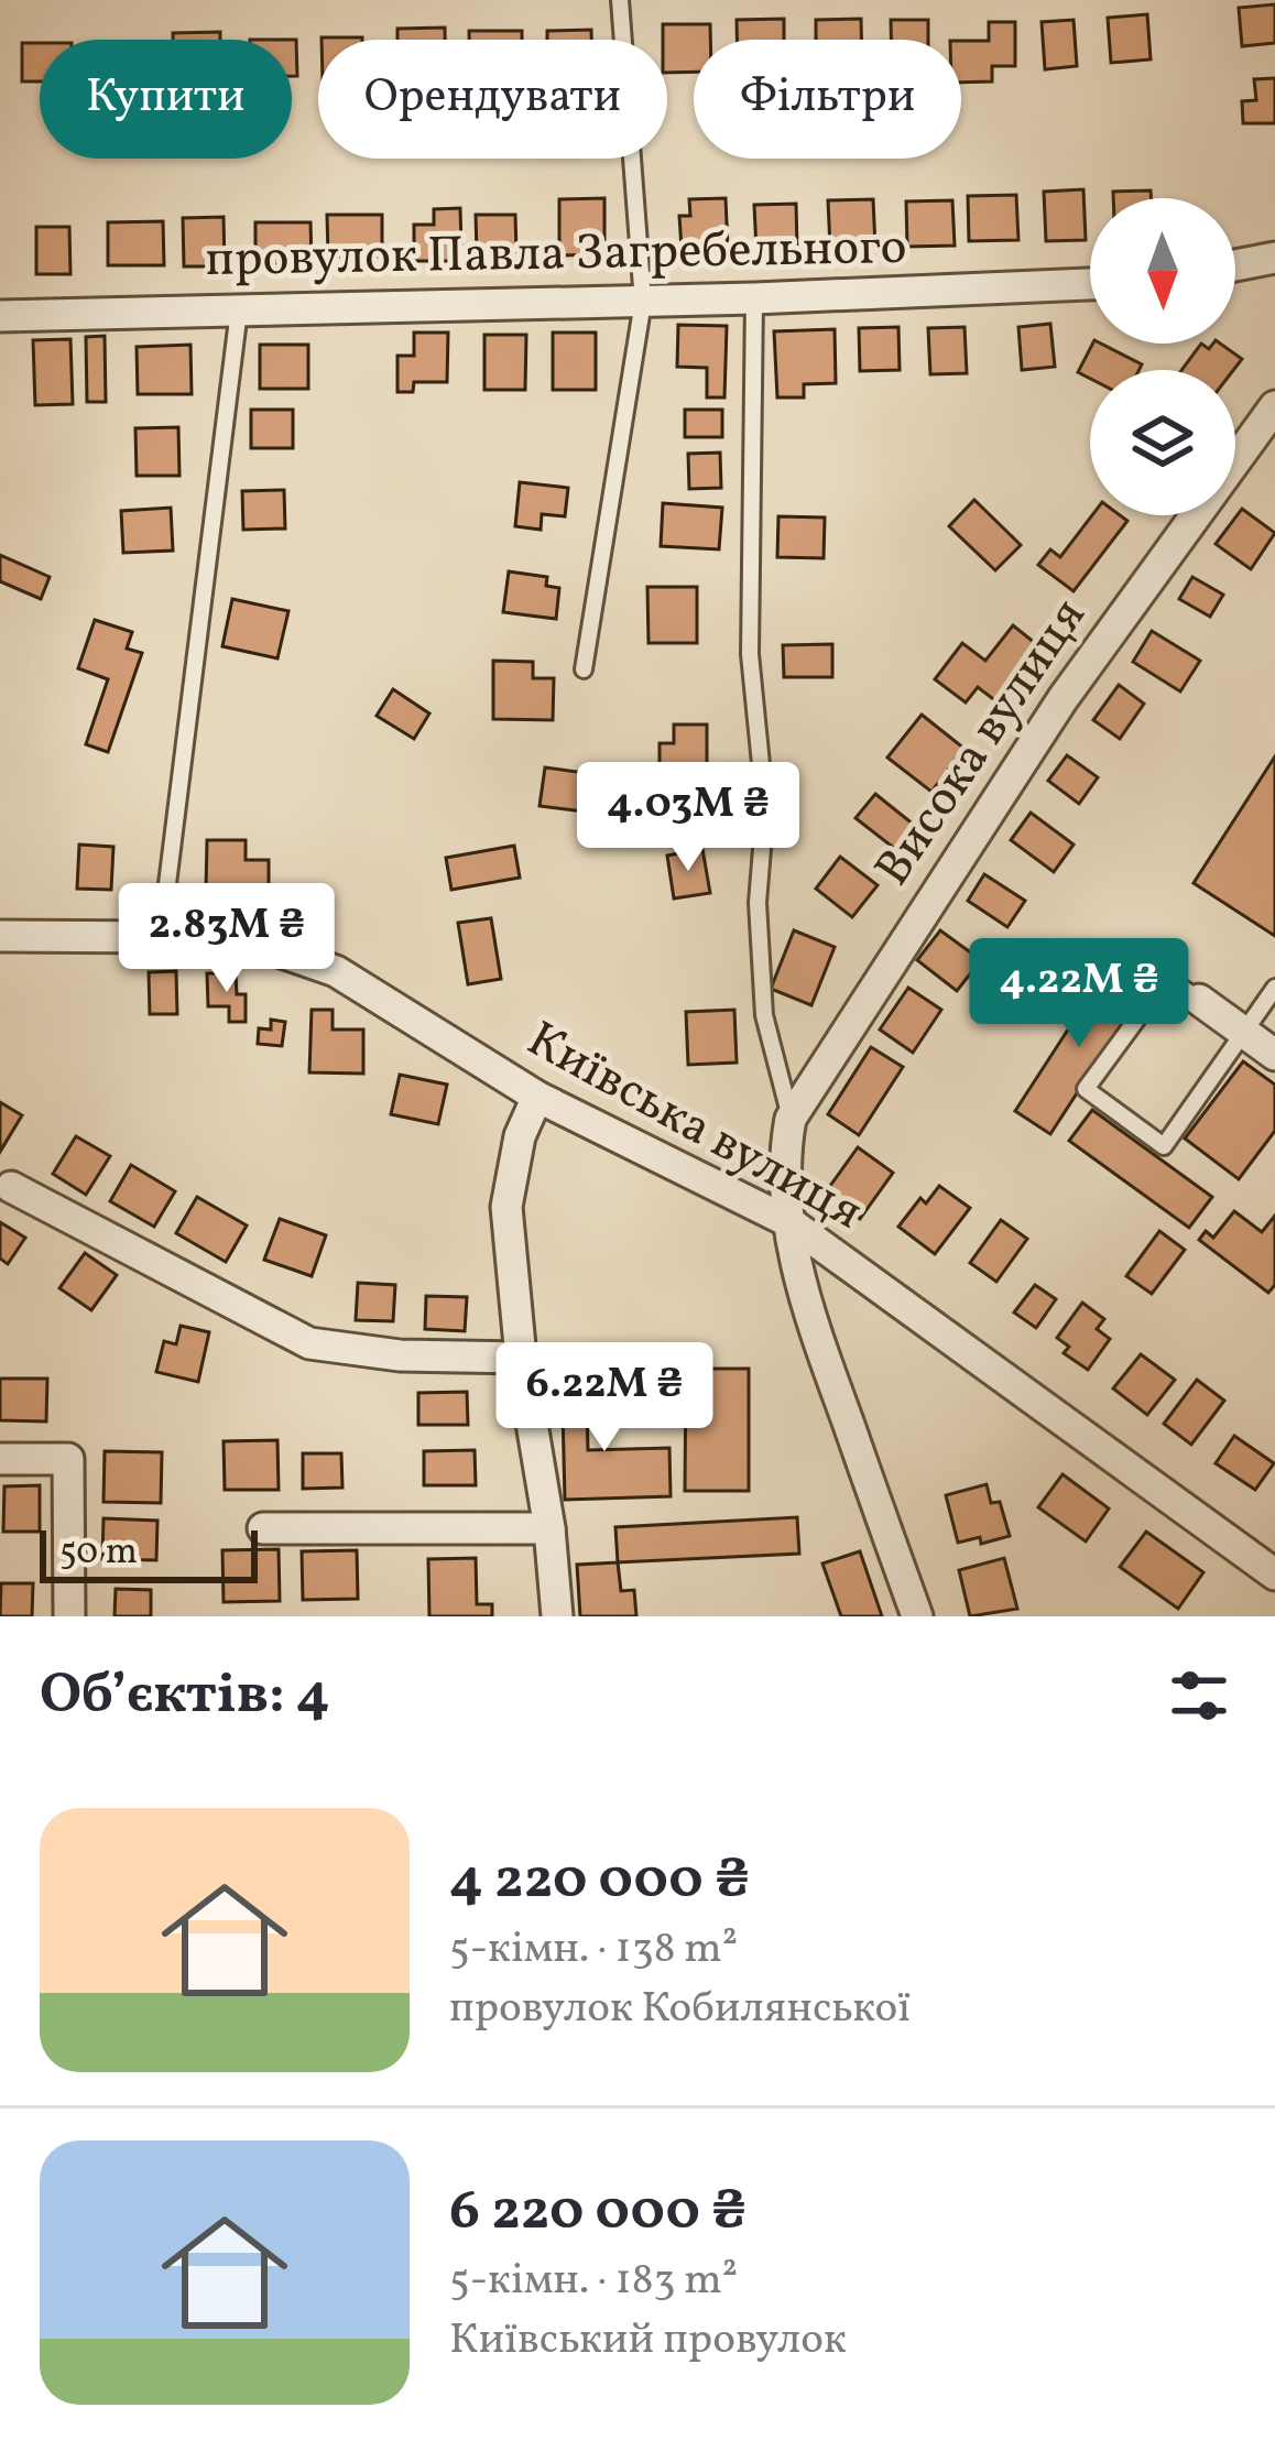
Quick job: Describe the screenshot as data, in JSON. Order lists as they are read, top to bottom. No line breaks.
{"streets":{"street":["провулок Павла Загребельного","Висока вулиця","Київська вулиця"]},"crossings":[["Висока вулиця","Київська вулиця"]],"scale_bar":"50 m","north":"bottom","page":{"chip":["Купити","Орендувати","Фільтри"],"price":["4.03M ₴","2.83M ₴","4.22M ₴","6.22M ₴"],"scale":"50 m","heading":"Об’єктів: 4","list":[{"name":"4 220 000 ₴","note":"5-кімн. · 138 m² · провулок Кобилянської"},{"name":"6 220 000 ₴","note":"5-кімн. · 183 m² · Київський провулок"}]}}
